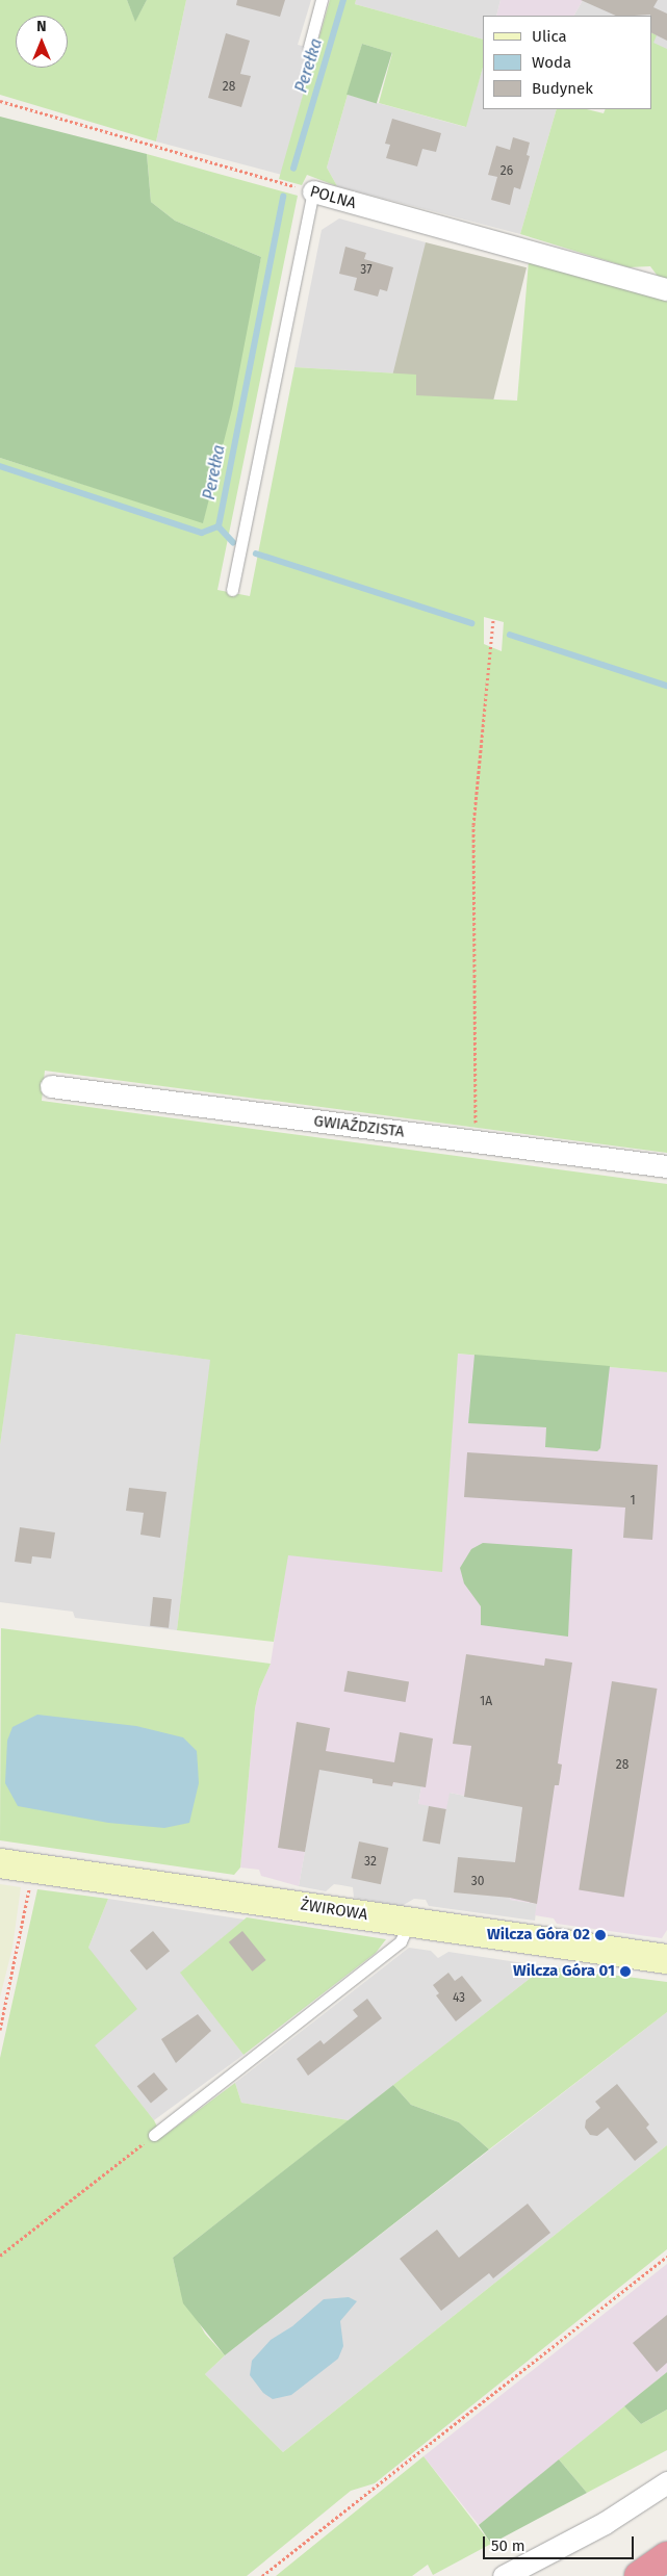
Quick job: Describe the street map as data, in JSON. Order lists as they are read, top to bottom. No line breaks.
{"streets":{"street":["POLNA","GWIAŹDZISTA","ŻWIROWA"]},"water":["Perełka"],"places":["Wilcza Góra 02","Wilcza Góra 01"],"house_numbers":["28","26","37","1","1A","28","32","30","43"],"legend":["Ulica","Woda","Budynek"],"scale_bar":"50 m","north":"top"}
